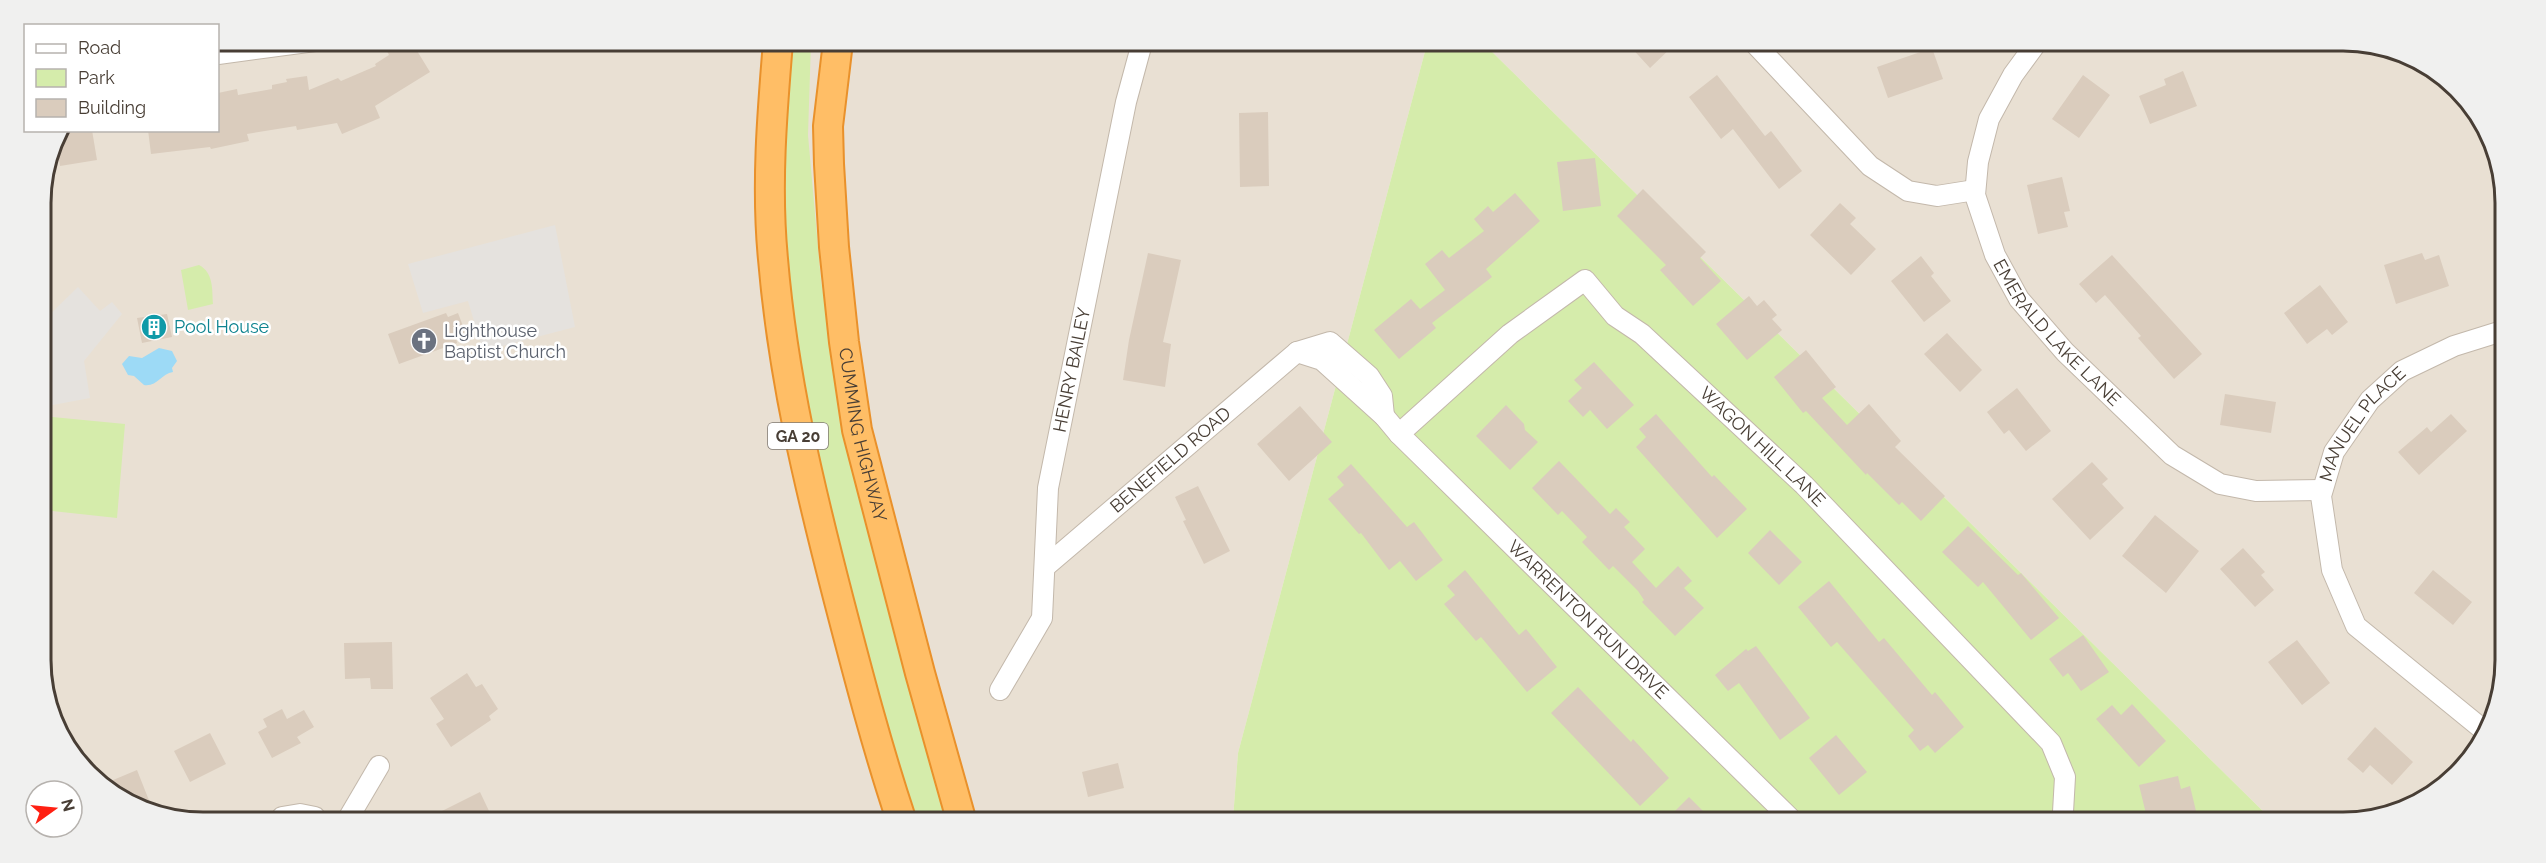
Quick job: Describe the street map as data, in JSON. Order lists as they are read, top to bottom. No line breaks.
{"streets":{"highway":["CUMMING HIGHWAY","GA 20"],"street":["EMERALD LAKE LANE","HENRY BAILEY","MANUEL PLACE","WAGON HILL LANE","BENEFIELD ROAD","WARRENTON RUN DRIVE"]},"crossings":[["EMERALD LAKE LANE","MANUEL PLACE"],["HENRY BAILEY","BENEFIELD ROAD"],["WAGON HILL LANE","WARRENTON RUN DRIVE"],["BENEFIELD ROAD","WARRENTON RUN DRIVE"]],"places":{"building":["Pool House"],"church":["Lighthouse Baptist Church"]},"legend":["Road","Park","Building"],"north":"right"}
